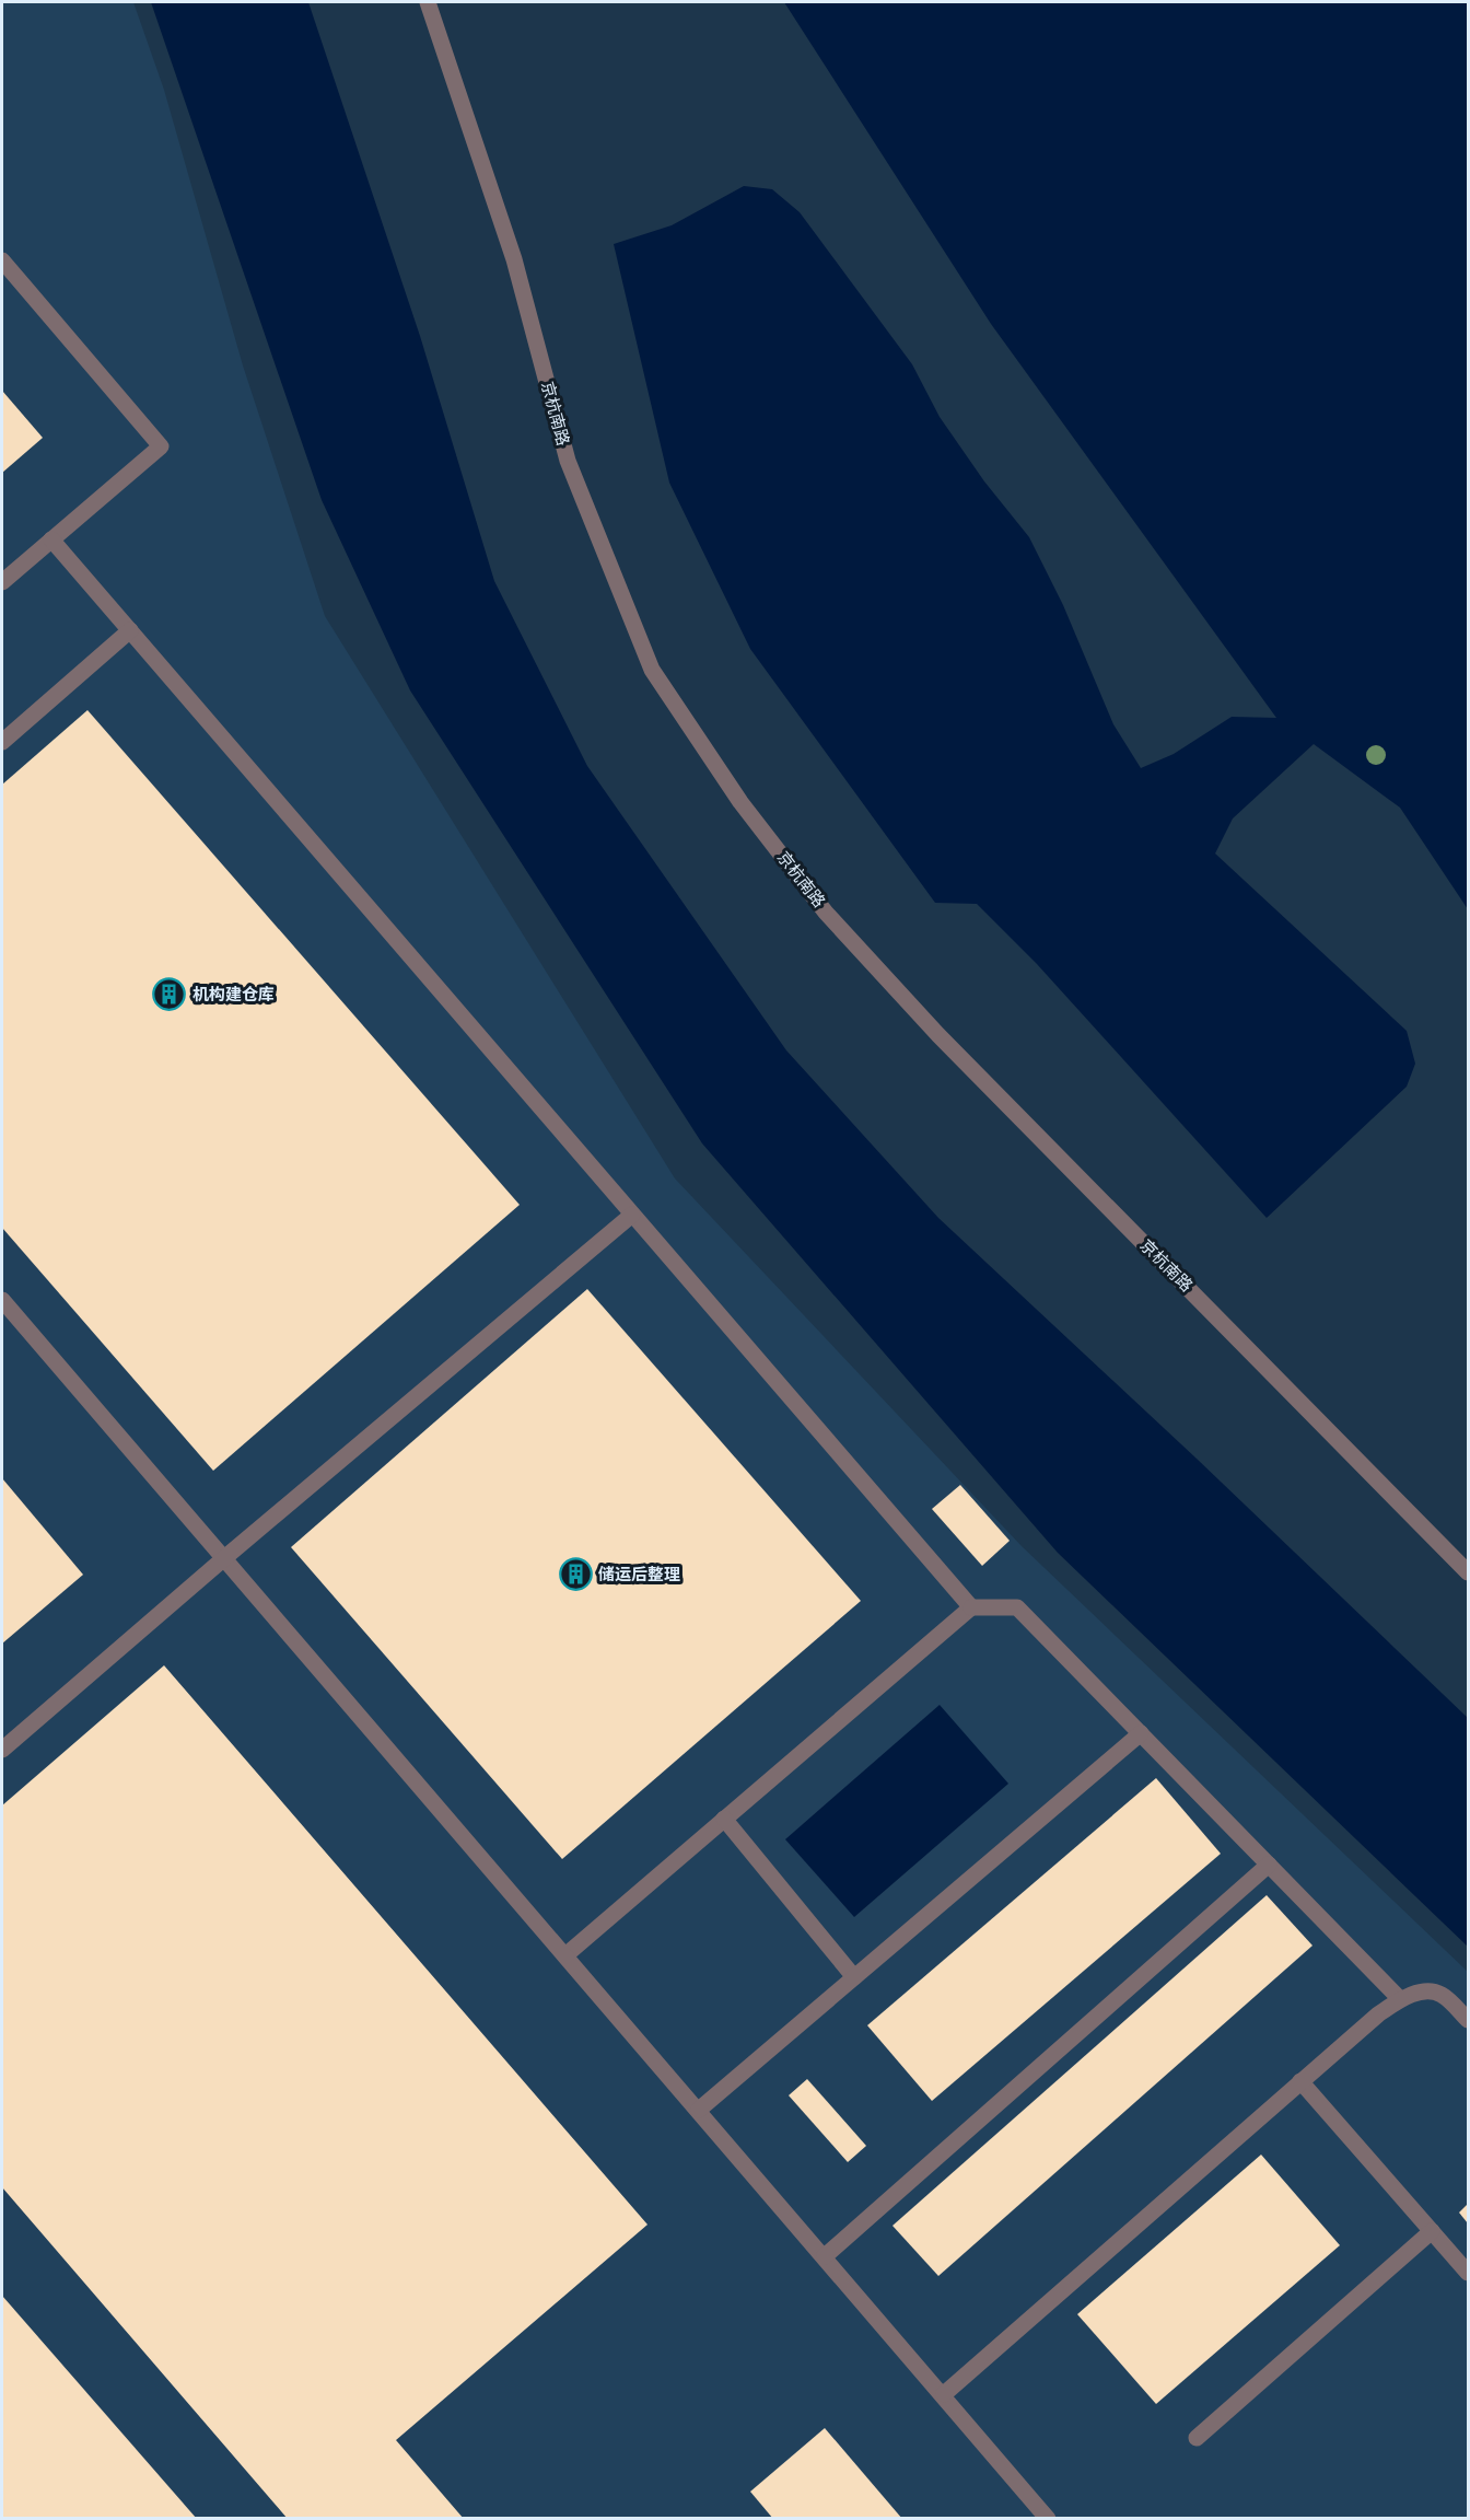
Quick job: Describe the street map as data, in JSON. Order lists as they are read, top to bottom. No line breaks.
{"streets":{"street":["京杭南路"]},"places":{"building":["机构建仓库","储运后整理"]}}
